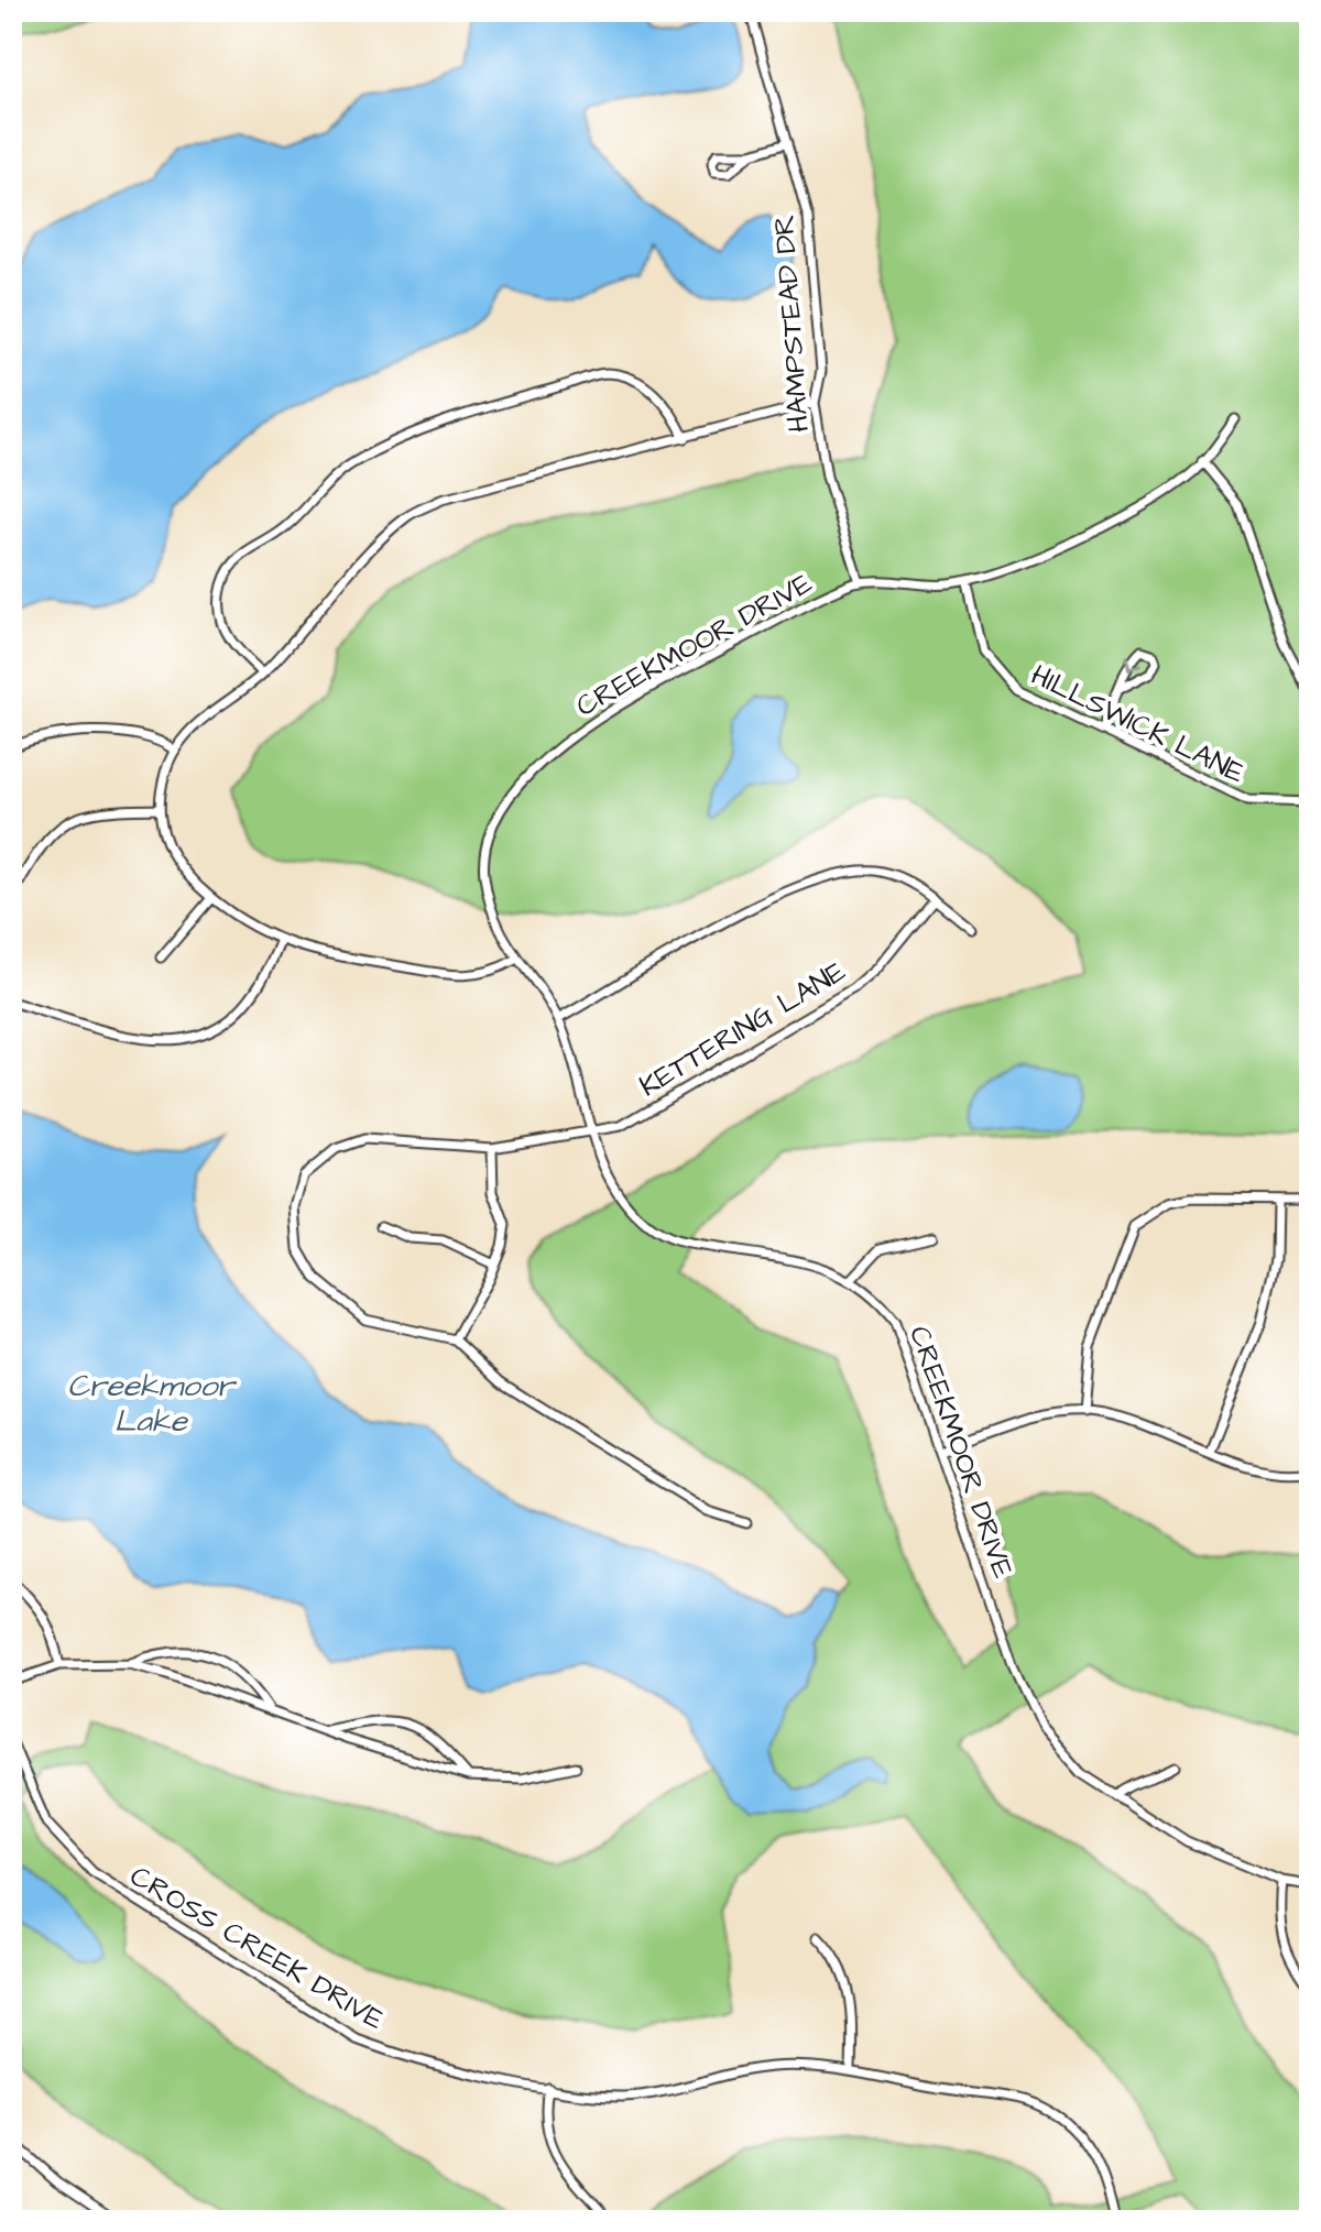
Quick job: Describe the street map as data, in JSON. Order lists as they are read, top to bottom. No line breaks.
{"streets":{"street":["HAMPSTEAD DR","CREEKMOOR DRIVE","HILLSWICK LANE","KETTERING LANE","CROSS CREEK DRIVE"]},"crossings":[["HAMPSTEAD DR","CREEKMOOR DRIVE"],["CREEKMOOR DRIVE","HILLSWICK LANE"],["CREEKMOOR DRIVE","KETTERING LANE"]],"water":["Creekmoor Lake"]}
